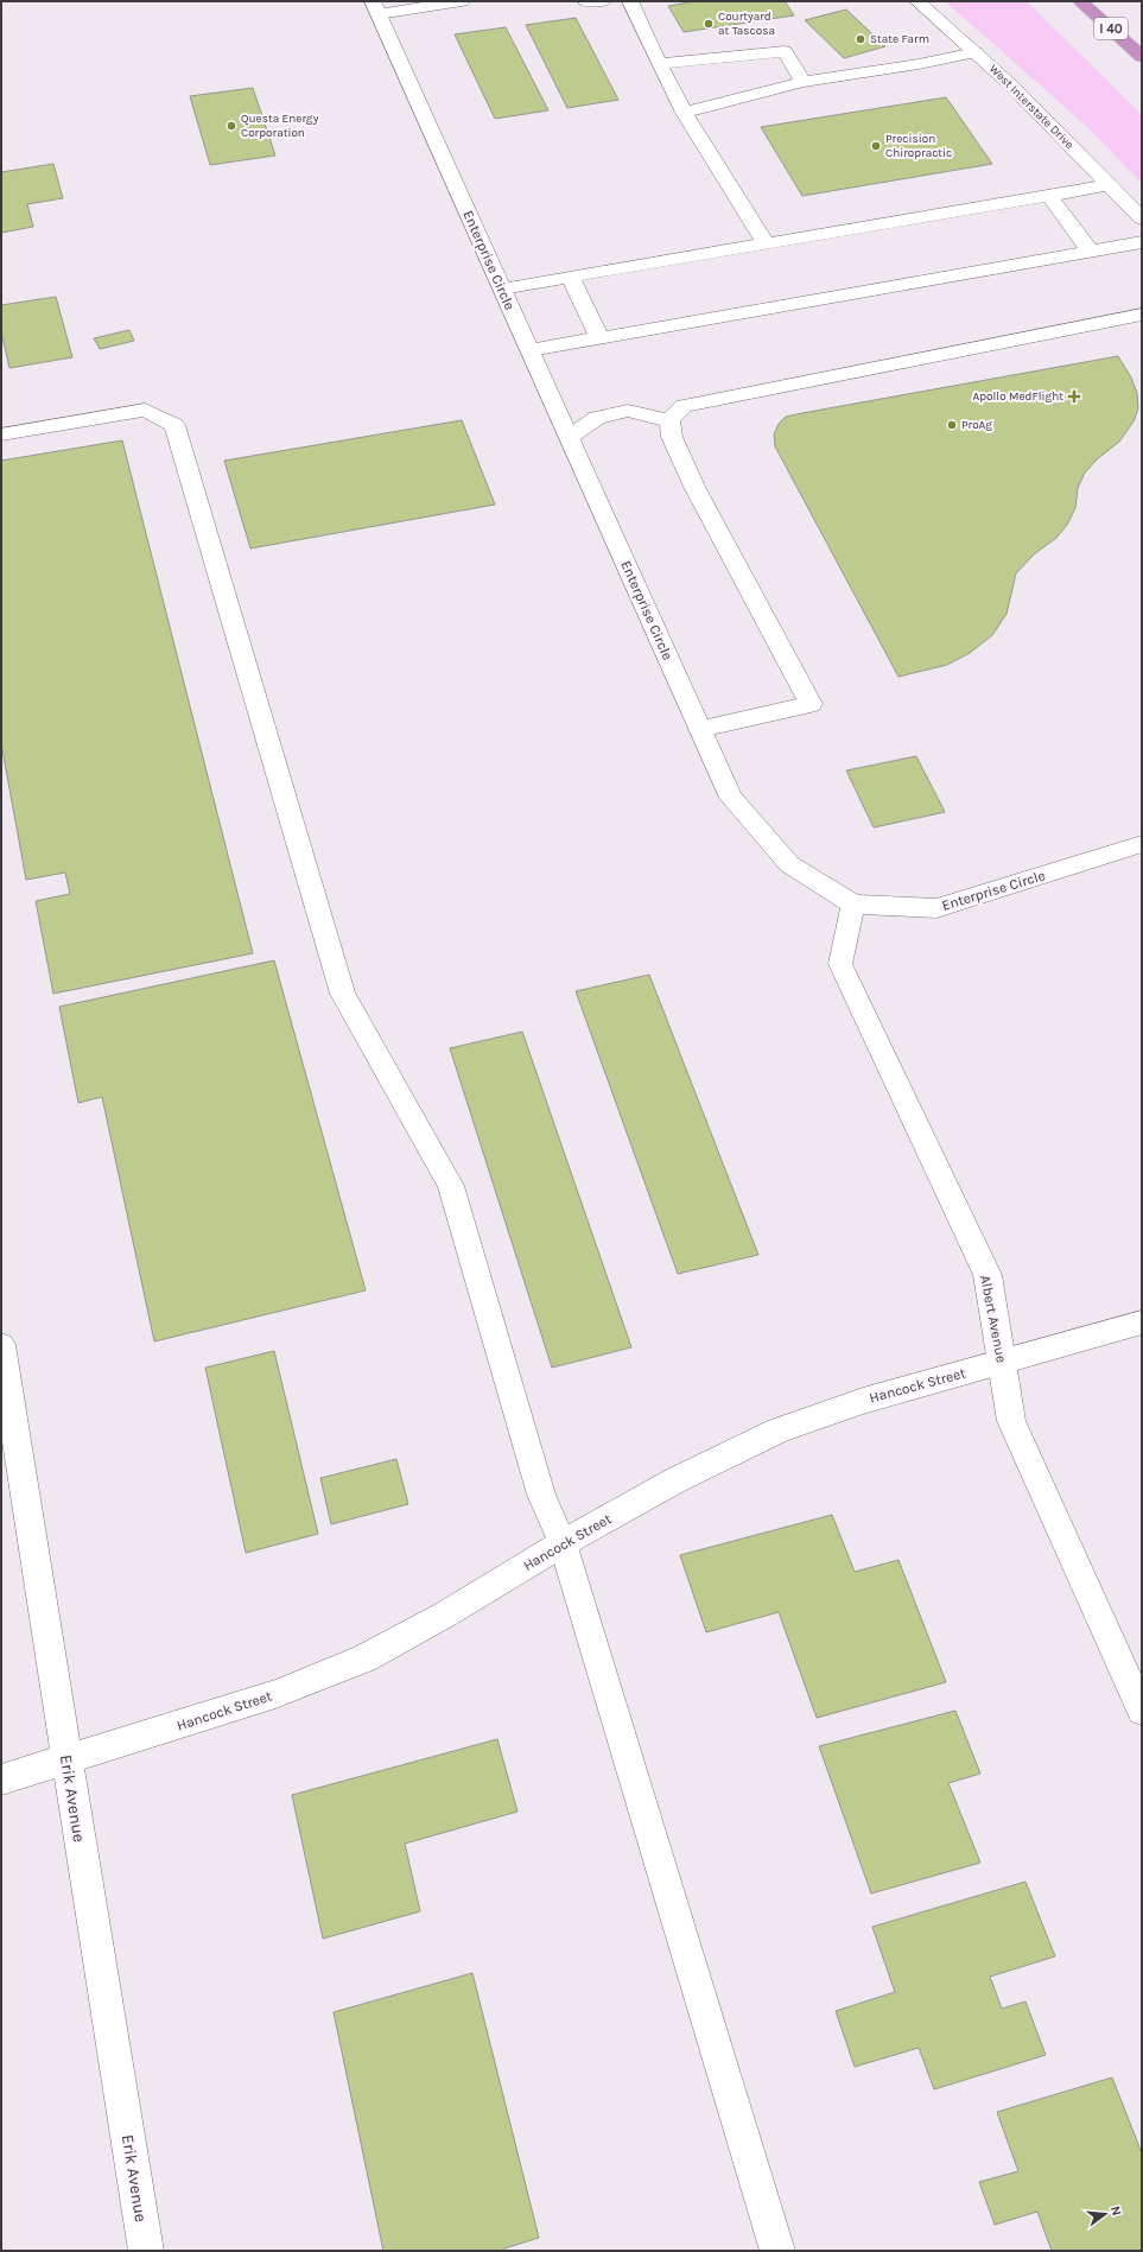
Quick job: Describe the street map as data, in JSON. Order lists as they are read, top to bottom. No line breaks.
{"streets":{"highway":["I 40"],"street":["West Interstate Drive","Enterprise Circle","Albert Avenue","Hancock Street","Erik Avenue"]},"crossings":[["Enterprise Circle","Albert Avenue"],["Albert Avenue","Hancock Street"],["Hancock Street","Erik Avenue"]],"places":{"other":["Courtyard at Tascosa","State Farm","Questa Energy Corporation","Precision Chiropractic","ProAg"],"health":["Apollo MedFlight"]},"north":"right"}
